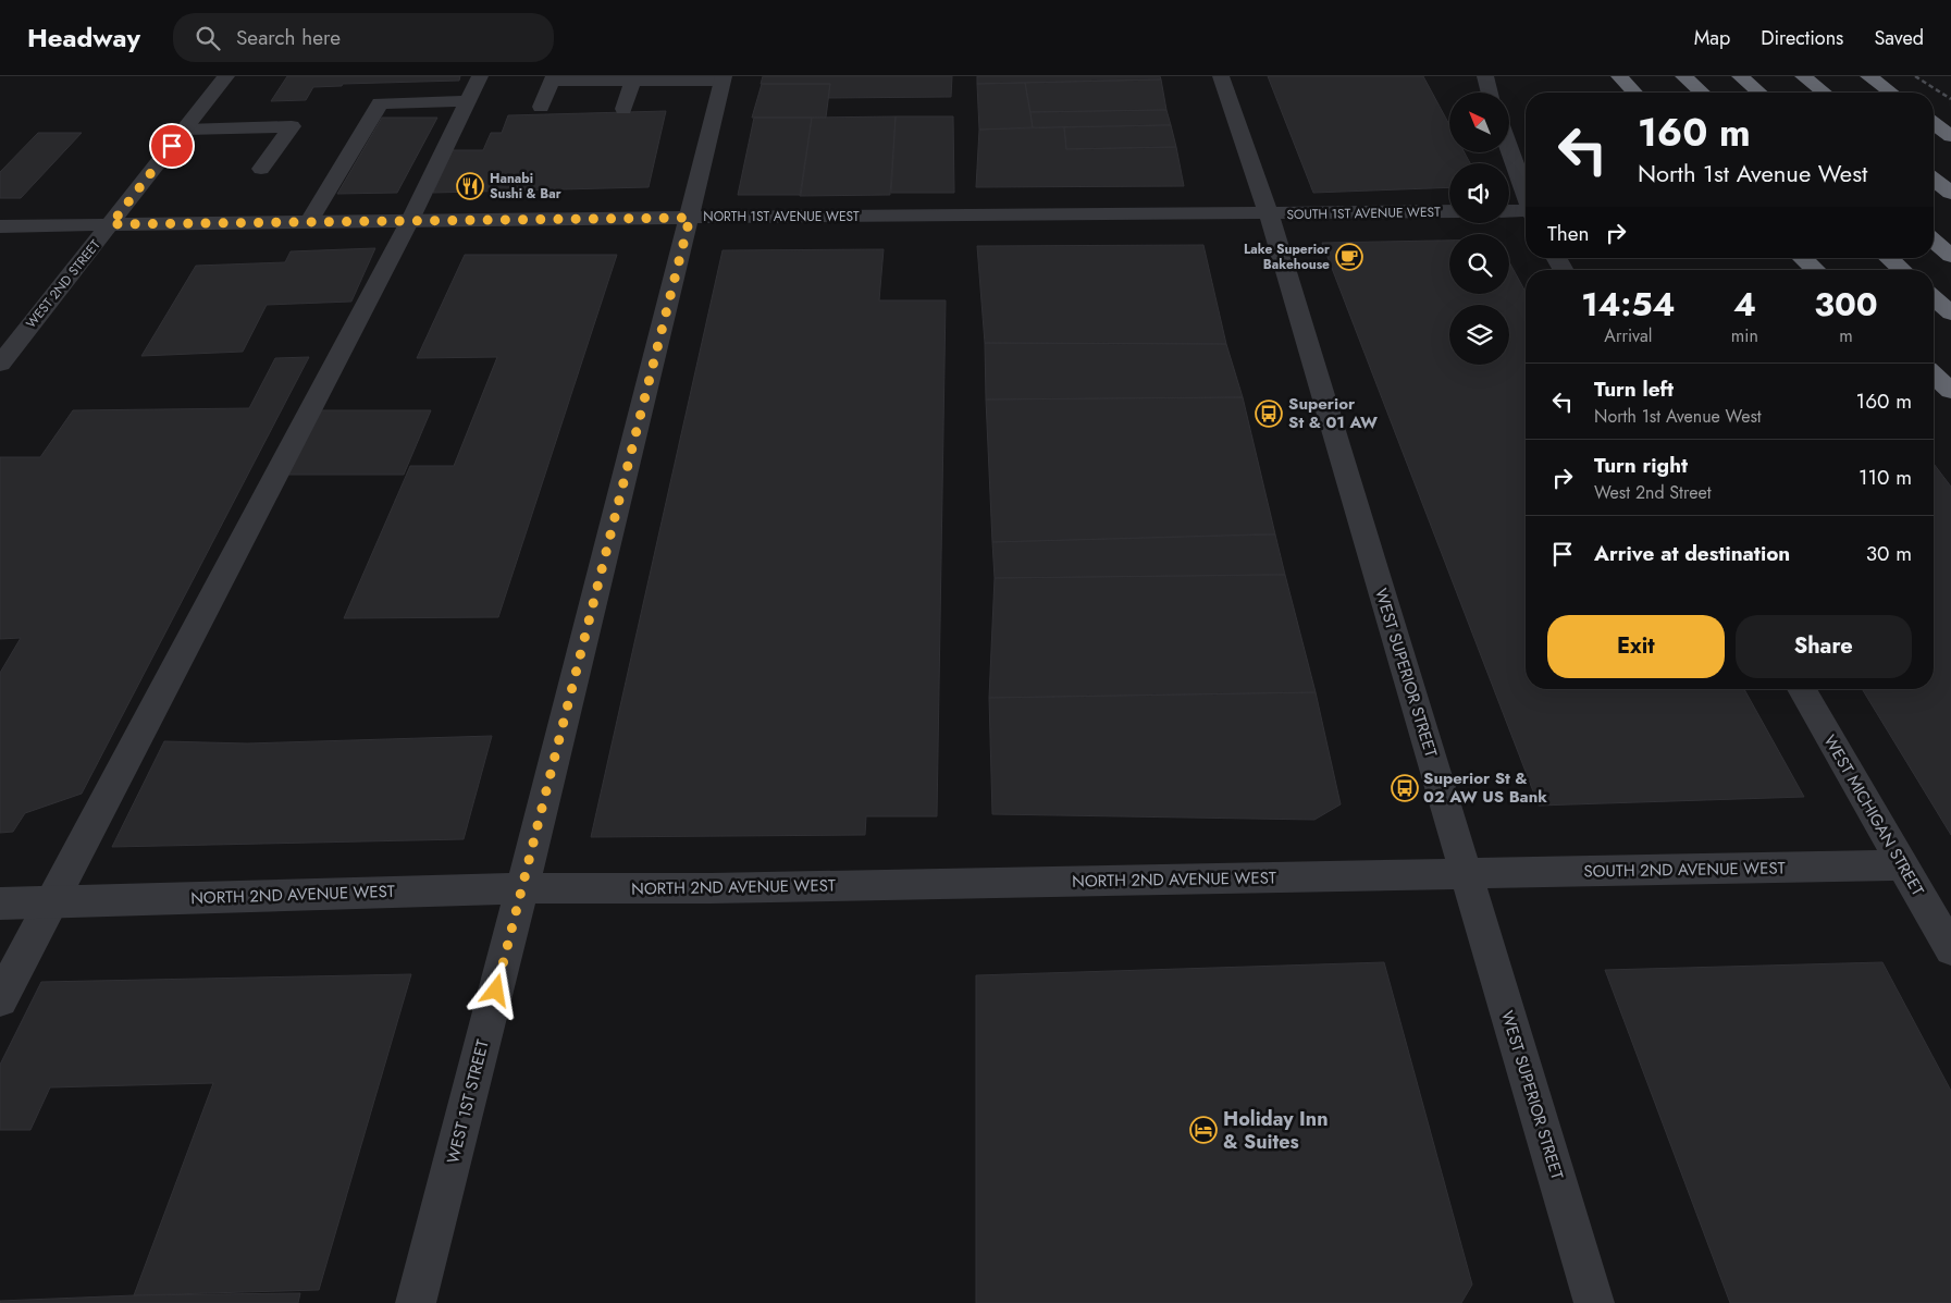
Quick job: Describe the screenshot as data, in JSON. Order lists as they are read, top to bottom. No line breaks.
{"streets":{"street":["SOUTH 1ST AVENUE WEST","NORTH 1ST AVENUE WEST","WEST 2ND STREET","WEST SUPERIOR STREET","WEST MICHIGAN STREET","SOUTH 2ND AVENUE WEST","NORTH 2ND AVENUE WEST","WEST 1ST STREET"]},"crossings":[["SOUTH 1ST AVENUE WEST","NORTH 1ST AVENUE WEST"],["SOUTH 1ST AVENUE WEST","WEST SUPERIOR STREET"],["NORTH 1ST AVENUE WEST","WEST 2ND STREET"],["NORTH 1ST AVENUE WEST","WEST SUPERIOR STREET"],["NORTH 1ST AVENUE WEST","WEST 1ST STREET"],["WEST SUPERIOR STREET","SOUTH 2ND AVENUE WEST"],["WEST SUPERIOR STREET","NORTH 2ND AVENUE WEST"],["WEST MICHIGAN STREET","SOUTH 2ND AVENUE WEST"],["SOUTH 2ND AVENUE WEST","NORTH 2ND AVENUE WEST"],["NORTH 2ND AVENUE WEST","WEST 1ST STREET"]],"places":{"restaurant":["Hanabi Sushi & Bar"],"cafe":["Lake Superior Bakehouse"],"bus stop":["Superior St & 01 AW","Superior St & 02 AW US Bank"],"hotel":["Holiday Inn & Suites"]},"north":"top left","page":{"header":"Headway","search":"Search here","nav":["Map","Directions","Saved"],"turn":["160 m","North 1st Avenue West"],"then":"Then","eta":["14:54","Arrival","4","min","300","m"],"list":[{"name":"Turn left","note":"North 1st Avenue West","value":"160 m"},{"name":"Turn right","note":"West 2nd Street","value":"110 m"},{"name":"Arrive at destination","value":"30 m"}],"buttons":["Exit","Share"]}}
